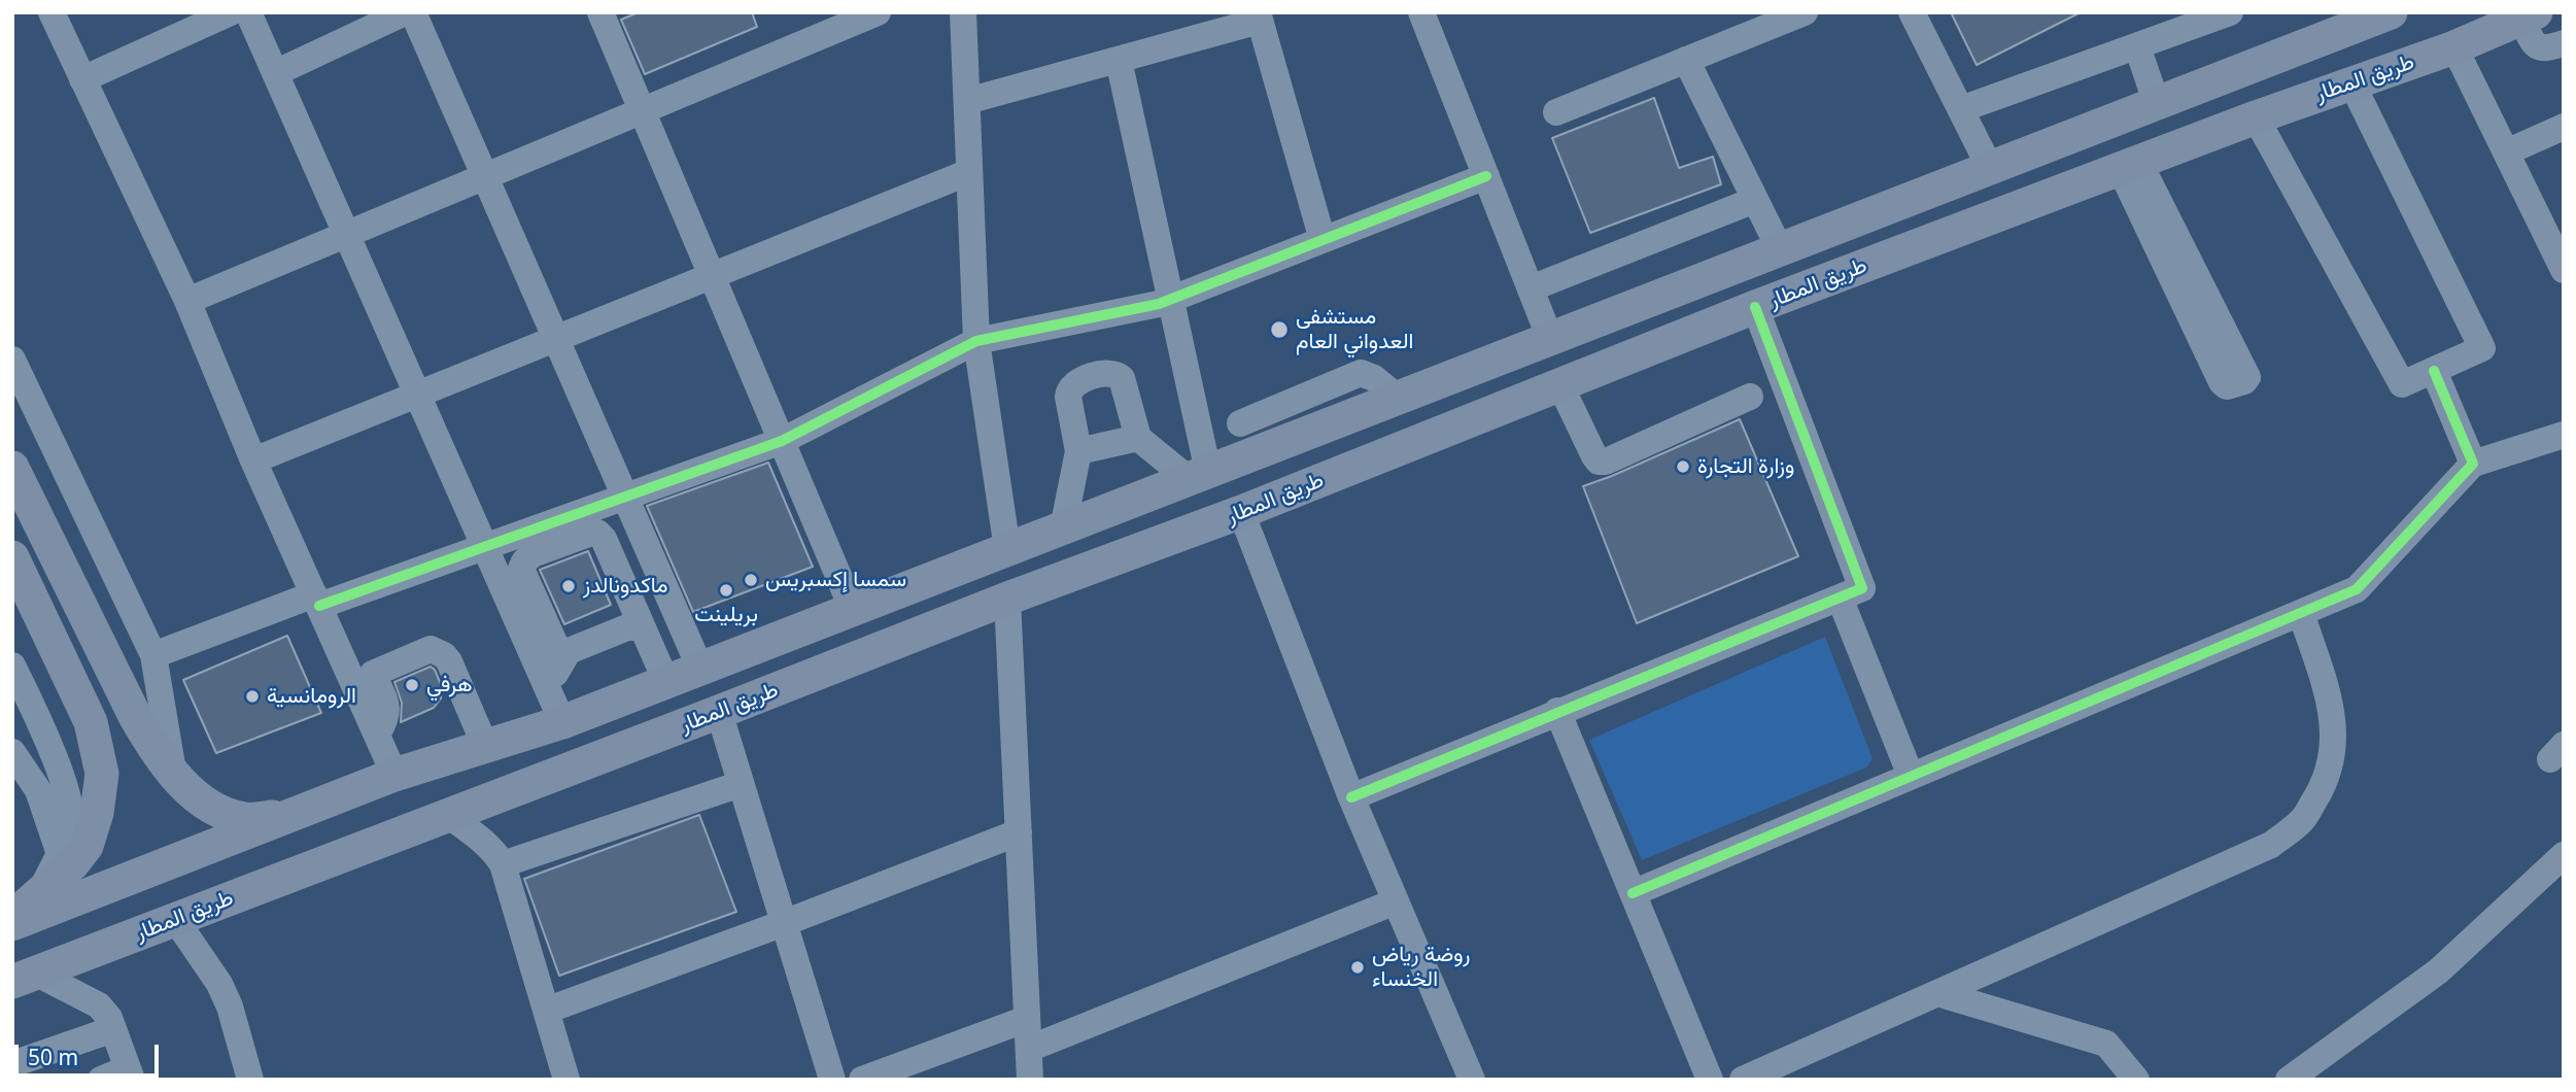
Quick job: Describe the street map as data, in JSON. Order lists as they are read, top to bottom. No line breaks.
{"streets":{"main road":["طريق المطار"]},"places":["مستشفى العدواني العام","وزارة التجارة","سمسا إكسبريس","ماكدونالدز","بريلينت","هرفي","الرومانسية","روضة رياض الخنساء"],"scale_bar":"50 m"}
